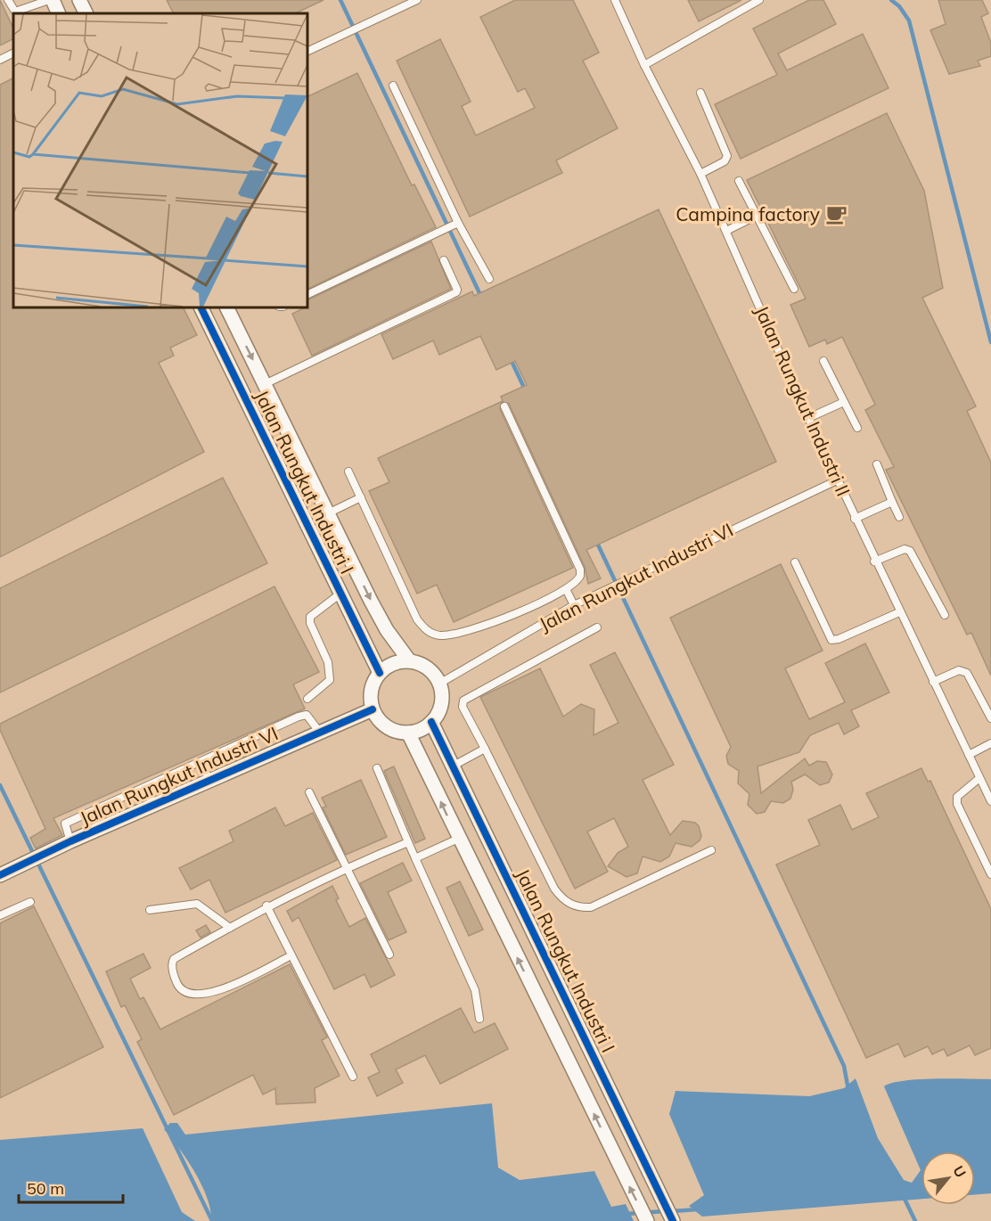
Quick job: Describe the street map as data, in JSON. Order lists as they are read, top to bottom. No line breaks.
{"streets":{"street":["Jalan Rungkut Industri I","Jalan Rungkut Industri VI"],"lane":["Jalan Rungkut Industri II"]},"crossings":[["Jalan Rungkut Industri II","Jalan Rungkut Industri VI"],["Jalan Rungkut Industri I","Jalan Rungkut Industri VI"]],"places":{"cafe":["Campina factory"]},"scale_bar":"50 m","north":"top right"}
